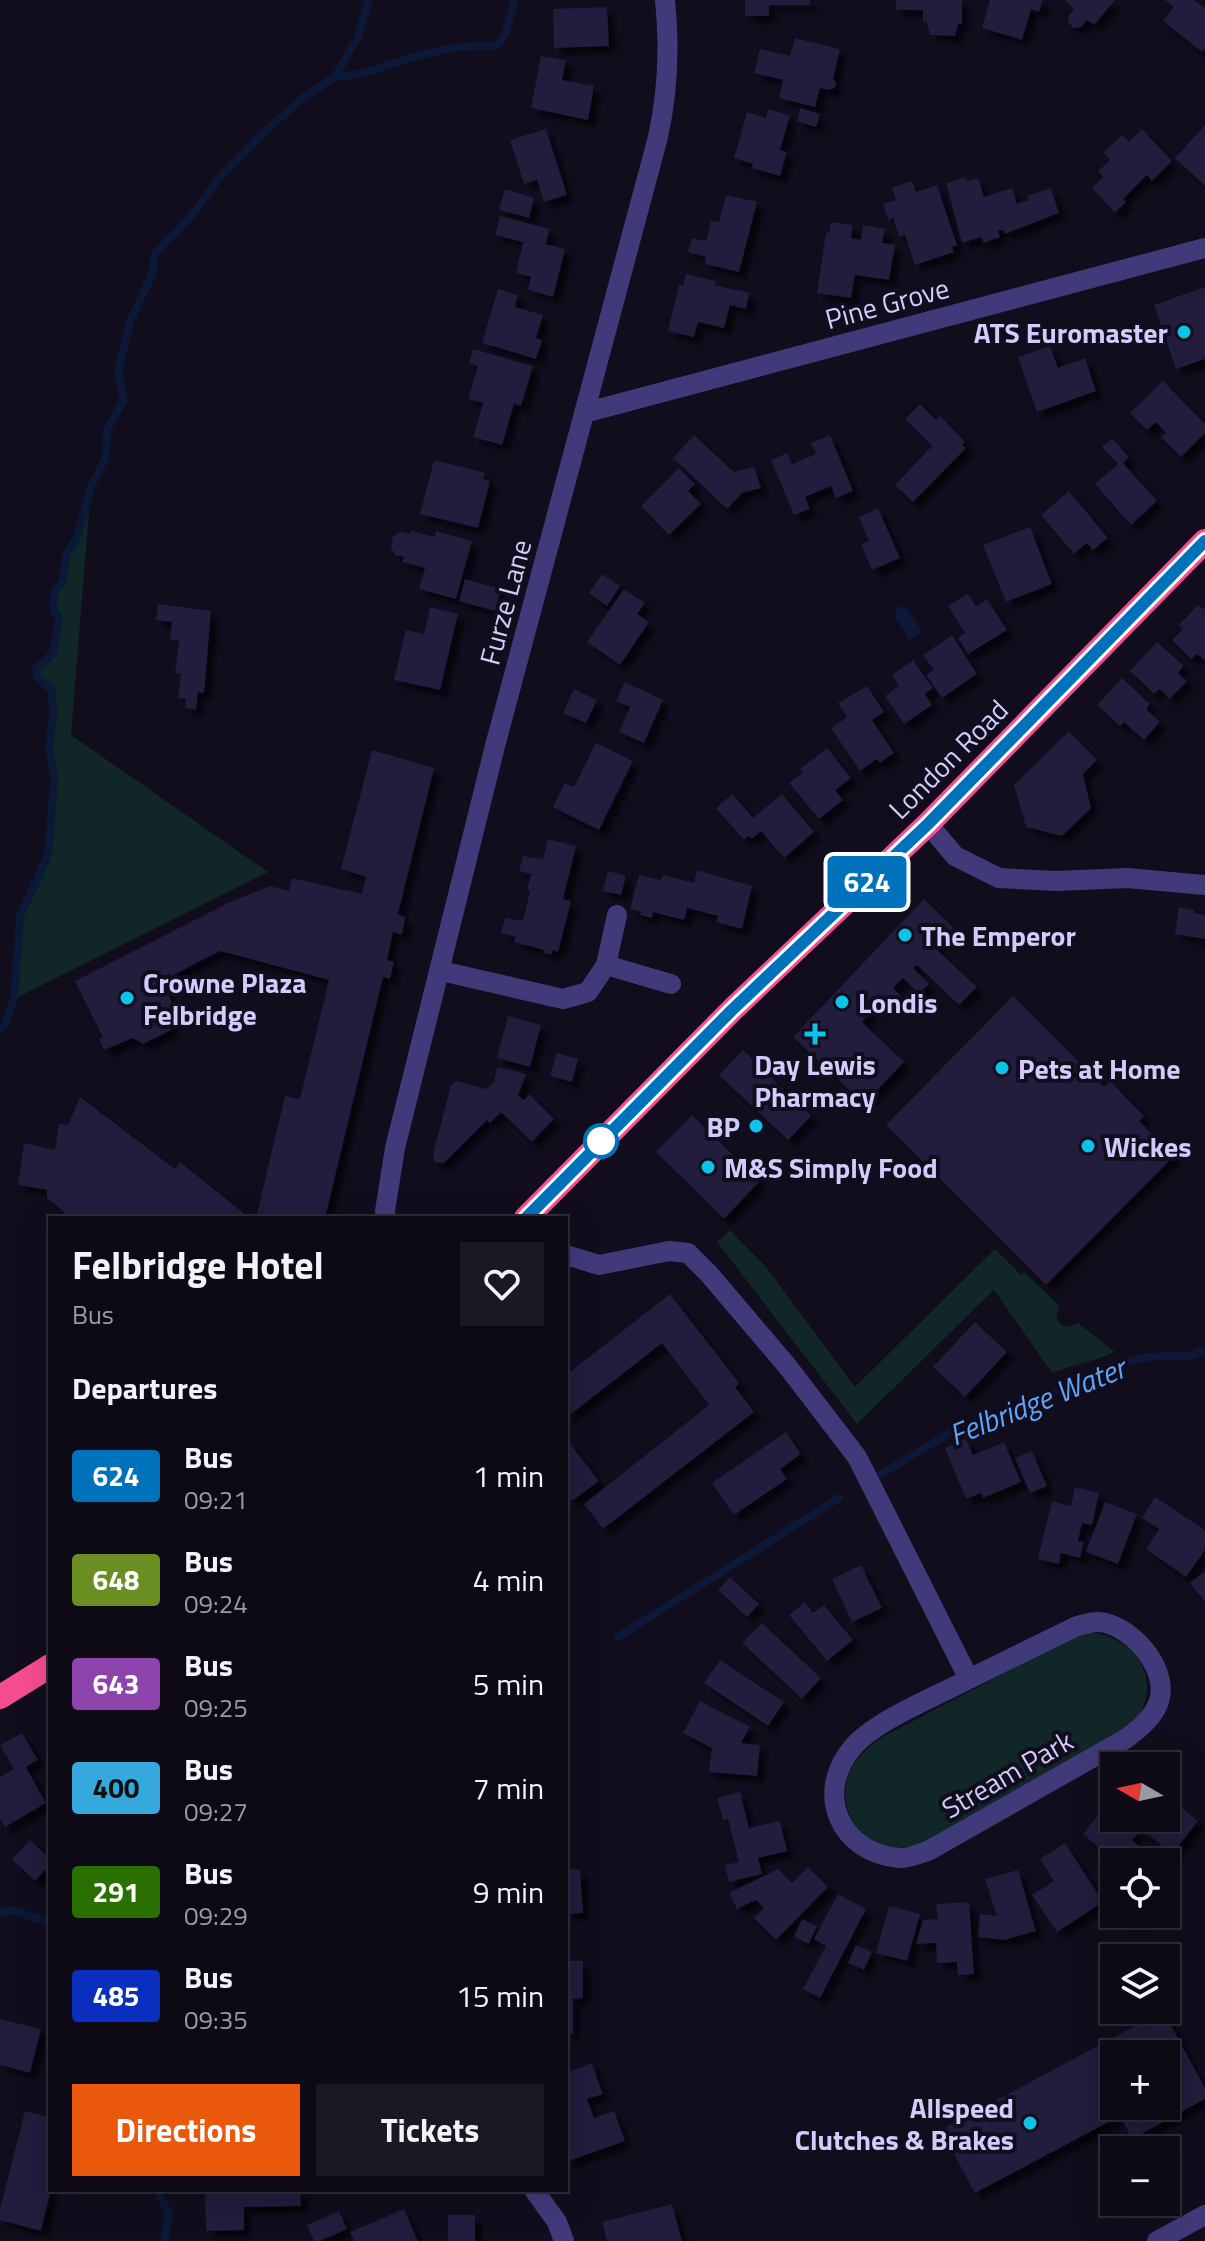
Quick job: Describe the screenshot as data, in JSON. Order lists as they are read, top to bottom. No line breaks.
{"streets":{"highway":["London Road"],"street":["Pine Grove","Furze Lane","Stream Park"]},"crossings":[["Pine Grove","Furze Lane"]],"water":["Felbridge Water"],"places":{"other":["ATS Euromaster","The Emperor","Crowne Plaza Felbridge","Londis","Pets at Home","BP","Wickes","M&S Simply Food","Allspeed Clutches & Brakes"],"health":["Day Lewis Pharmacy"]},"lines":["bus line 624"],"north":"left","page":{"on_map":"624","heading":[["Felbridge Hotel","Bus"],"Departures"],"list":[{"mark":"624","name":"Bus","note":"09:21","value":"1 min"},{"mark":"648","name":"Bus","note":"09:24","value":"4 min"},{"mark":"643","name":"Bus","note":"09:25","value":"5 min"},{"mark":"400","name":"Bus","note":"09:27","value":"7 min"},{"mark":"291","name":"Bus","note":"09:29","value":"9 min"},{"mark":"485","name":"Bus","note":"09:35","value":"15 min"}],"map_buttons":["+","−"],"buttons":["Directions","Tickets"]}}
